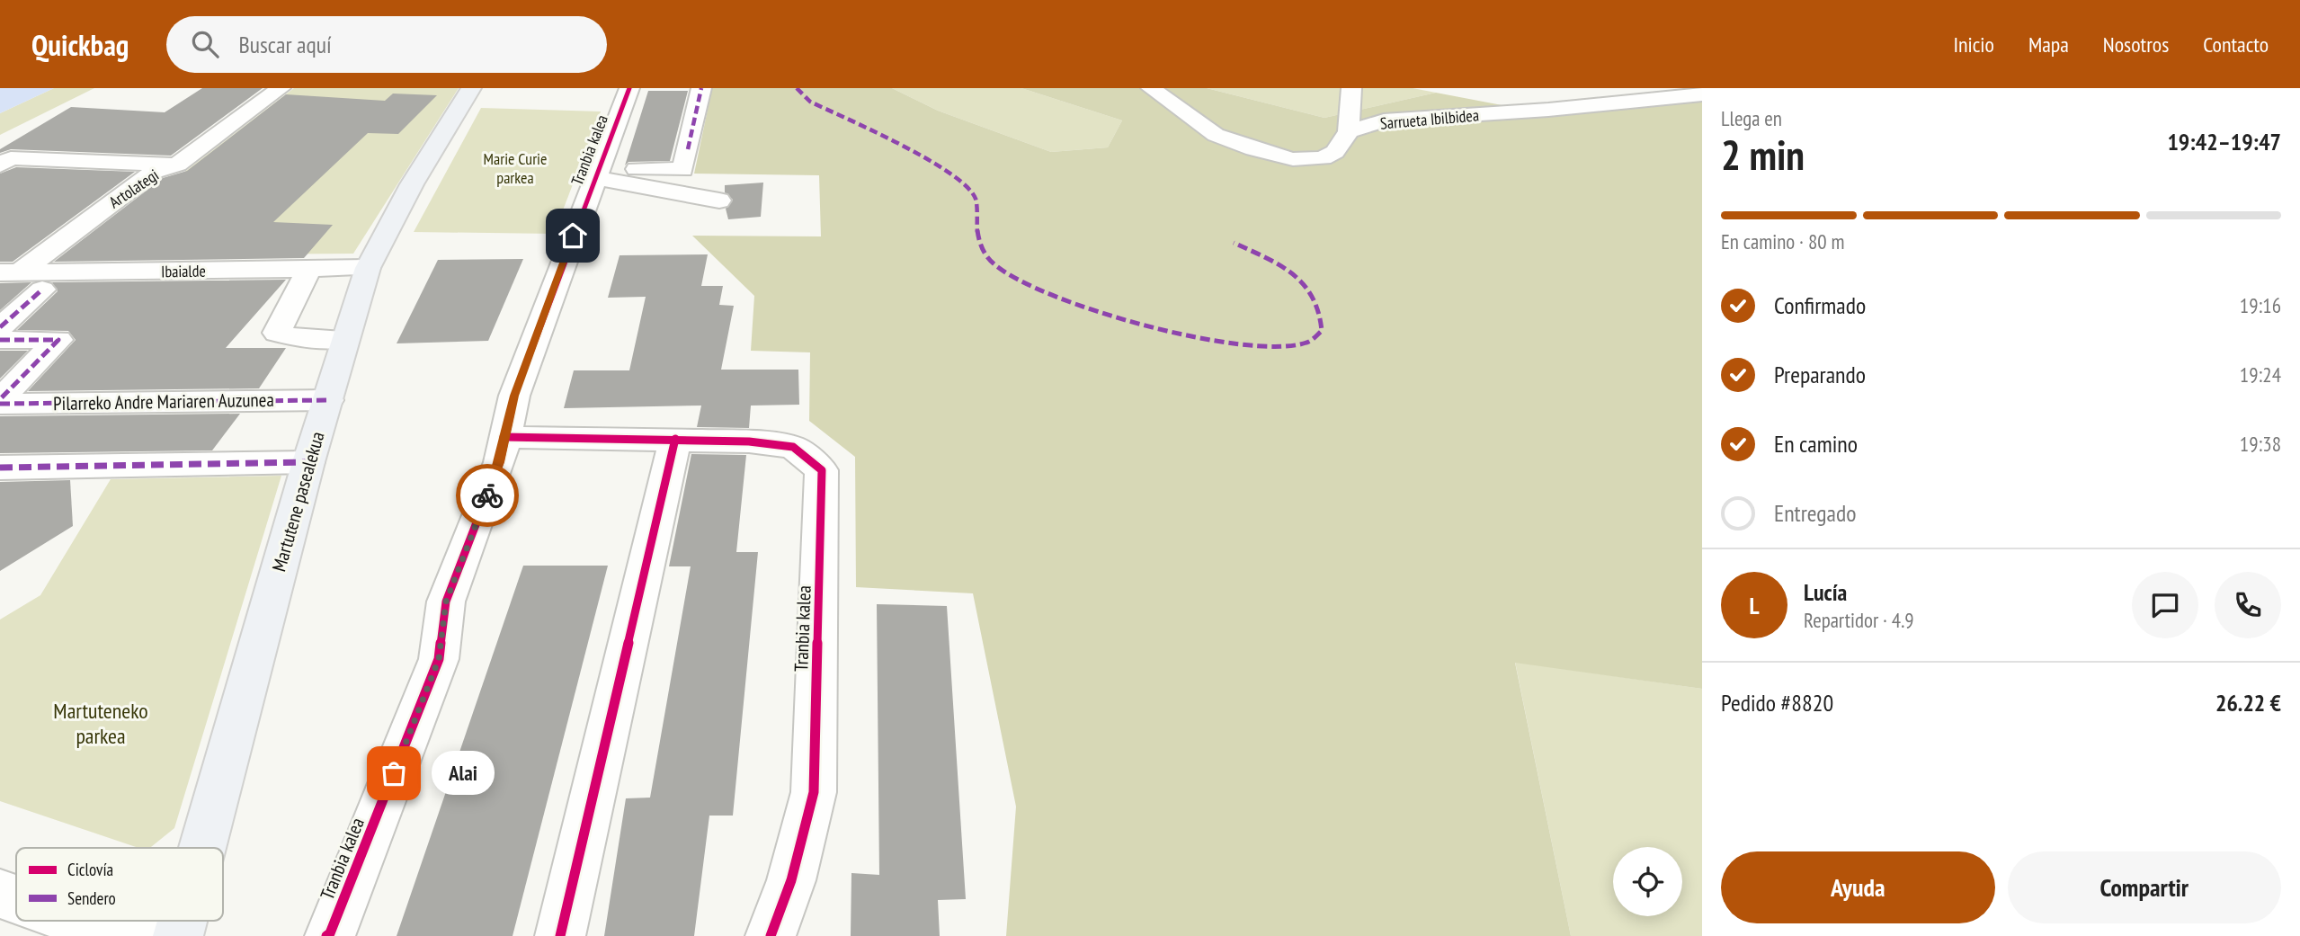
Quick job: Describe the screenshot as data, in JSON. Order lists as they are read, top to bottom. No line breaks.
{"streets":{"main road":["Martutene pasealekua"],"street":["Sarrueta Ibilbidea","Tranbia kalea","Artolategi","Ibaialde","Pilarreko Andre Mariaren Auzunea"]},"crossings":[["Artolategi","Ibaialde"],["Ibaialde","Martutene pasealekua"],["Pilarreko Andre Mariaren Auzunea","Martutene pasealekua"]],"parks":["Marie Curie parkea","Martuteneko parkea"],"places":["Alai"],"legend":["Ciclovía","Sendero"],"page":{"header":"Quickbag","search":"Buscar aquí","nav":["Inicio","Mapa","Nosotros","Contacto"],"heading":["2 min","Llega en","19:42–19:47"],"panel":["Lucía","Repartidor · 4.9","Pedido #8820","26.22 €"],"bar":"En camino · 80 m","list":[["Confirmado","19:16"],["Preparando","19:24"],["En camino","19:38"],"Entregado"],"round":"L","bubble":"Alai","buttons":["Ayuda","Compartir"]}}
